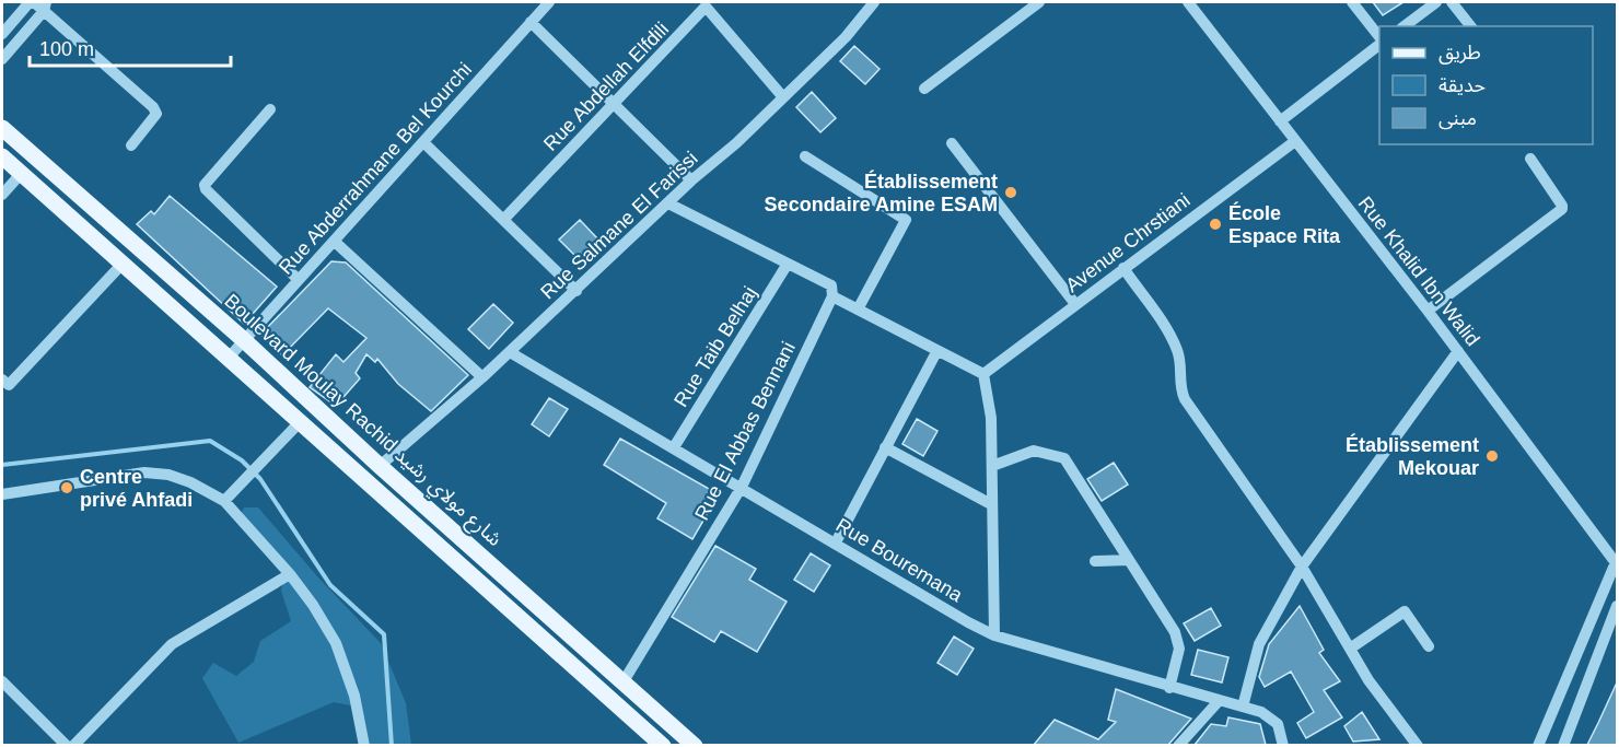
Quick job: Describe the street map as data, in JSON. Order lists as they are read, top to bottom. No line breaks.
{"streets":{"main road":["Boulevard Moulay Rachid شارع مولاي رشيد"],"street":["Rue Abdellah Elfdili","Rue Abderrahmane Bel Kourchi","Rue Salmane El Farissi","Avenue Chrstiani","Rue Khalid Ibn Walid","Rue Taib Belhaj","Rue El Abbas Bennani","Rue Bouremana"]},"crossings":[["Rue Abdellah Elfdili","Rue Salmane El Farissi"],["Rue Abderrahmane Bel Kourchi","Boulevard Moulay Rachid شارع مولاي رشيد"],["Rue Salmane El Farissi","Boulevard Moulay Rachid شارع مولاي رشيد"],["Rue Salmane El Farissi","Rue Bouremana"],["Avenue Chrstiani","Rue Khalid Ibn Walid"],["Rue Taib Belhaj","Rue Bouremana"],["Boulevard Moulay Rachid شارع مولاي رشيد","Rue El Abbas Bennani"],["Rue El Abbas Bennani","Rue Bouremana"]],"places":["Établissement Secondaire Amine ESAM","École Espace Rita","Établissement Mekouar","Centre privé Ahfadi"],"legend":["طريق","حديقة","مبنى"],"scale_bar":"100 m"}
